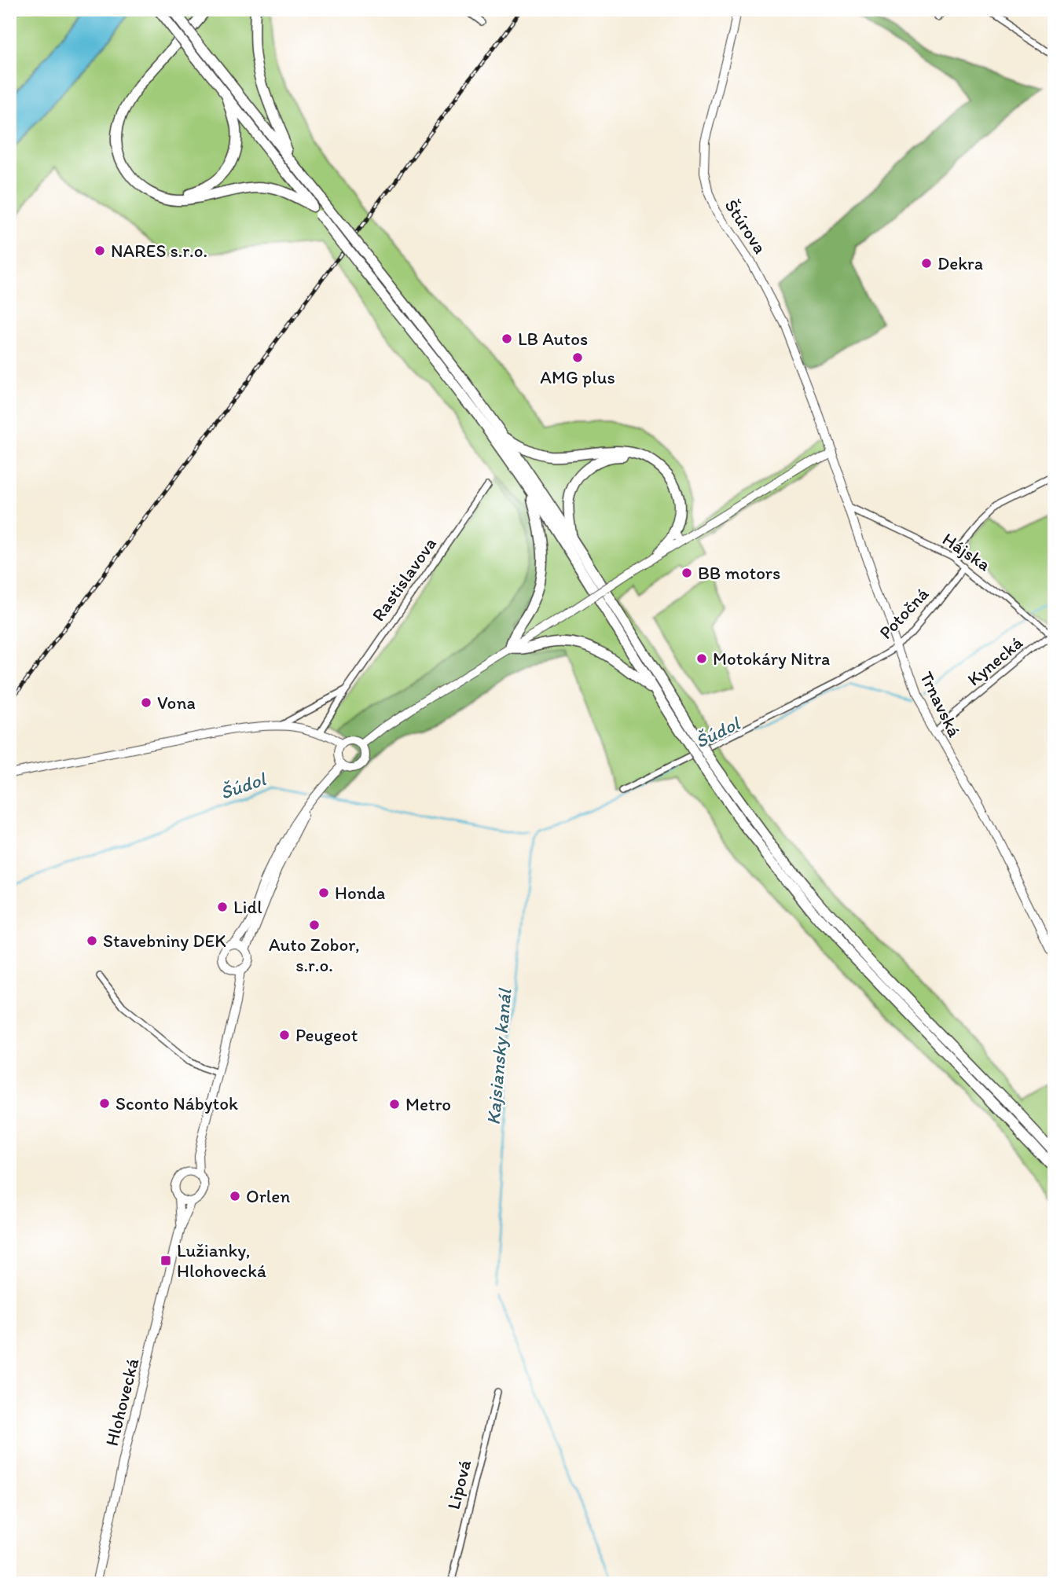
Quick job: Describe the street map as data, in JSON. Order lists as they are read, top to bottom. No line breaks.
{"streets":{"main road":["Štúrova","Trnavská","Hlohovecká"],"street":["Hájska","Rastislavova","Potočná","Kynecká","Lipová"]},"crossings":[["Štúrova","Trnavská"],["Hájska","Potočná"],["Hájska","Kynecká"],["Hájska","Trnavská"],["Potočná","Trnavská"],["Kynecká","Trnavská"]],"water":["Šúdol","Kajsiansky kanál"],"places":{"other":["NARES s.r.o.","Dekra","LB Autos","AMG plus","BB motors","Motokáry Nitra","Vona","Honda","Lidl","Auto Zobor, s.r.o.","Stavebniny DEK","Peugeot","Sconto Nábytok","Metro","Orlen"],"transit":["Lužianky, Hlohovecká"]}}
